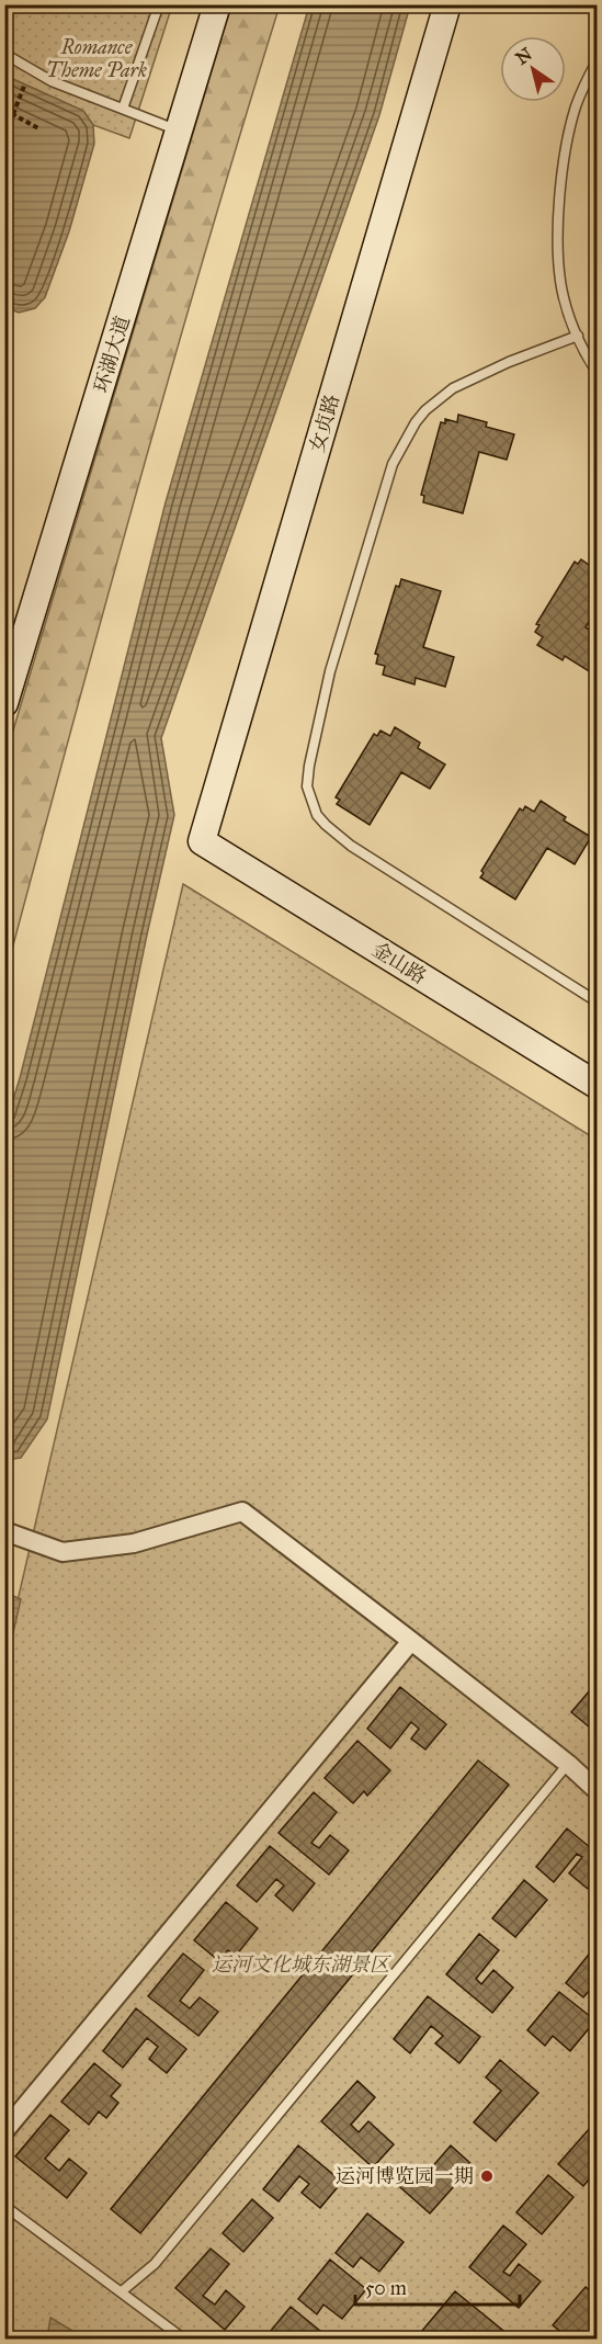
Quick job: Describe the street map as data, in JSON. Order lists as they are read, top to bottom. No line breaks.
{"streets":{"street":["环湖大道","女贞路","金山路"]},"crossings":[["女贞路","金山路"]],"parks":["Romance Theme Park","运河文化城东湖景区"],"places":["运河博览园一期"],"scale_bar":"50 m","north":"top left"}
